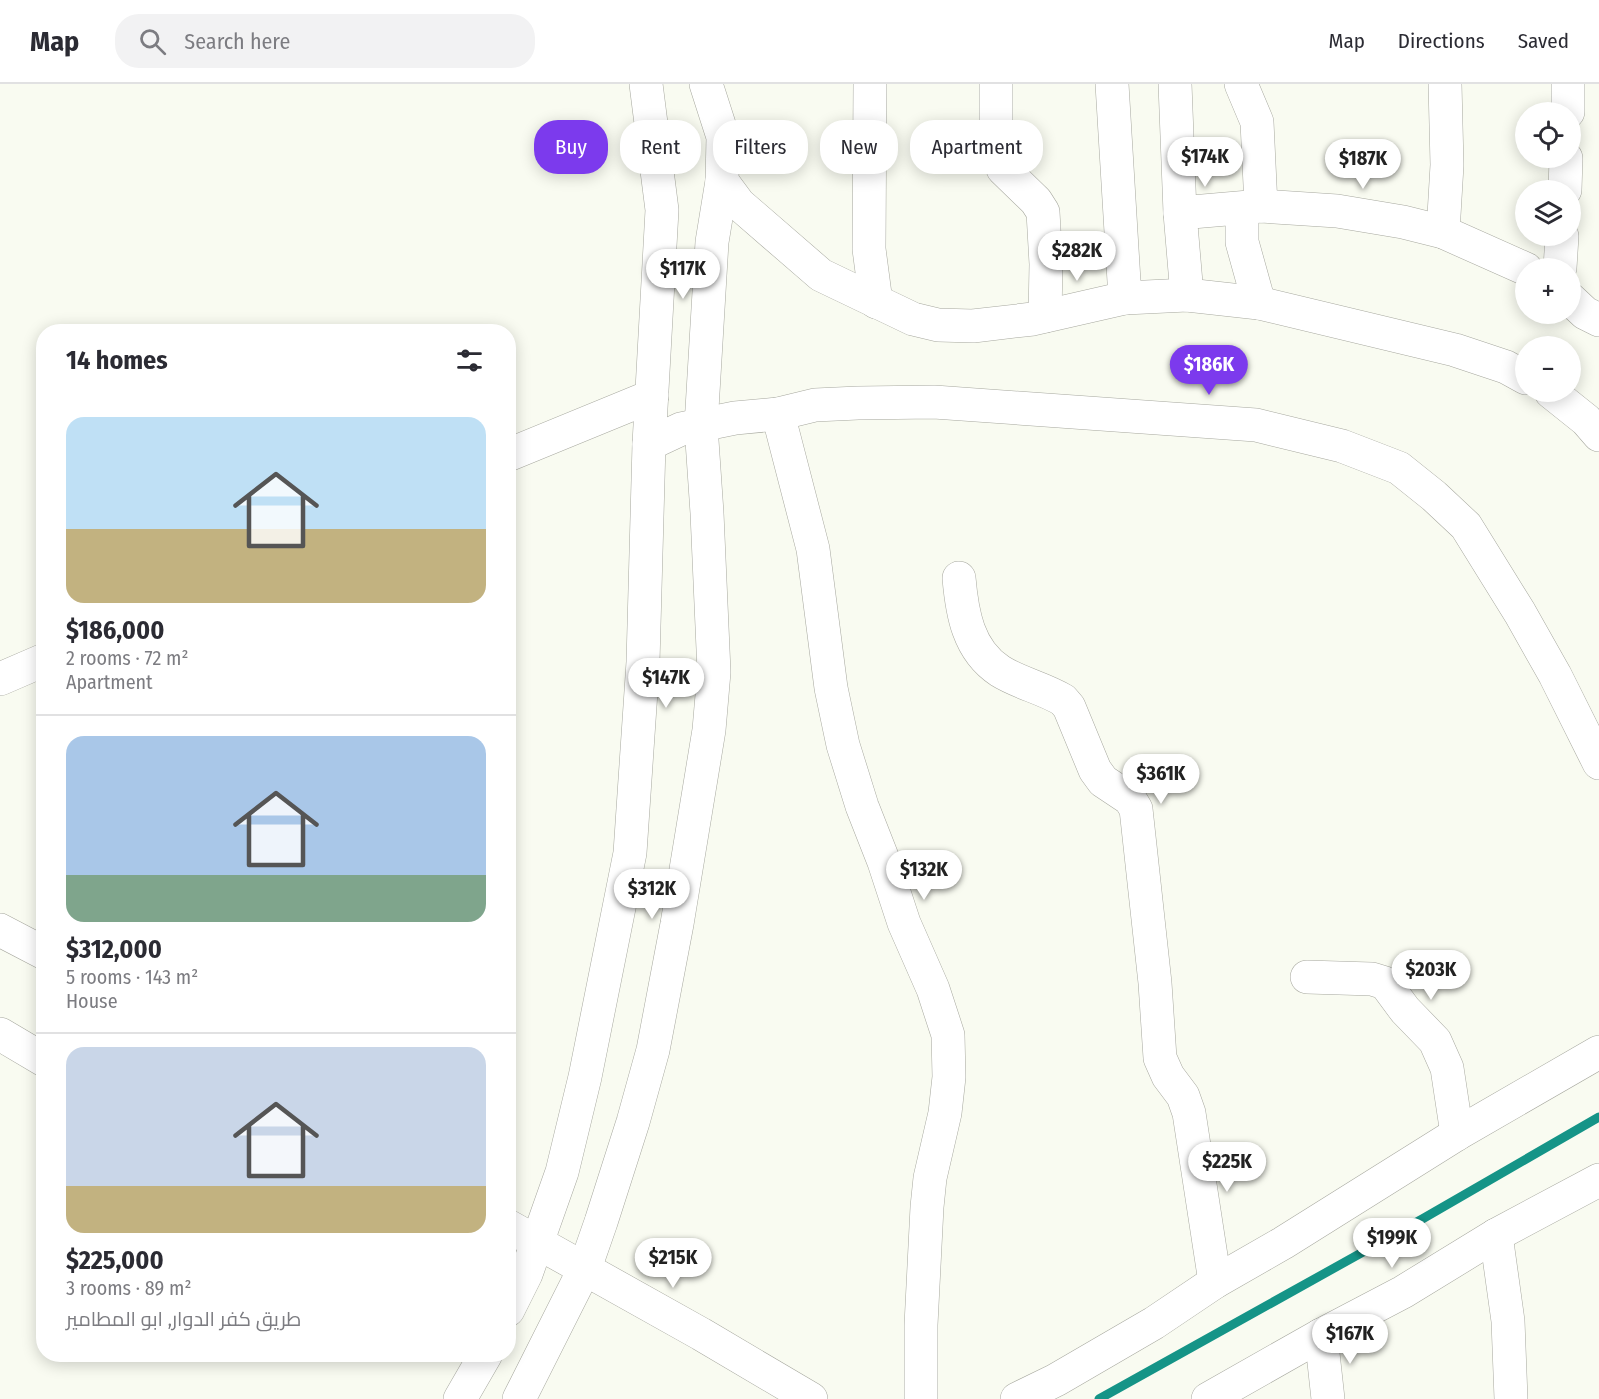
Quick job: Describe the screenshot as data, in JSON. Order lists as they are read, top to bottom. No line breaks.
{"page":{"header":"Map","search":"Search here","nav":["Map","Directions","Saved"],"map_buttons":["+","−"],"chip":["Buy","Rent","Filters","New","Apartment"],"price":["$174K","$187K","$282K","$117K","$186K","$147K","$361K","$132K","$312K","$203K","$225K","$199K","$215K","$167K"],"heading":"14 homes","list":[{"name":"$186,000","note":"2 rooms · 72 m² · Apartment"},{"name":"$312,000","note":"5 rooms · 143 m² · House"},{"name":"$225,000","note":"3 rooms · 89 m² · طريق كفر الدوار, ابو المطامير"}]}}
